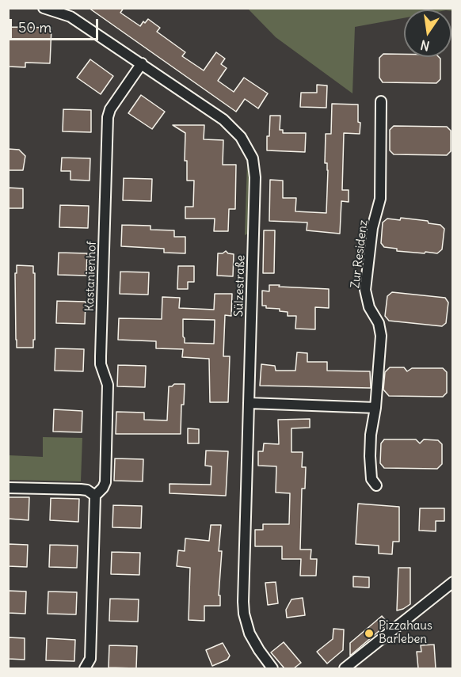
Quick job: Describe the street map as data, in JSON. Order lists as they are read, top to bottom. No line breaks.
{"streets":{"street":["Zur Residenz","Kastanienhof","Sülzestraße"]},"crossings":[["Kastanienhof","Sülzestraße"]],"places":["Pizzahaus Barleben"],"scale_bar":"50 m","north":"bottom"}
